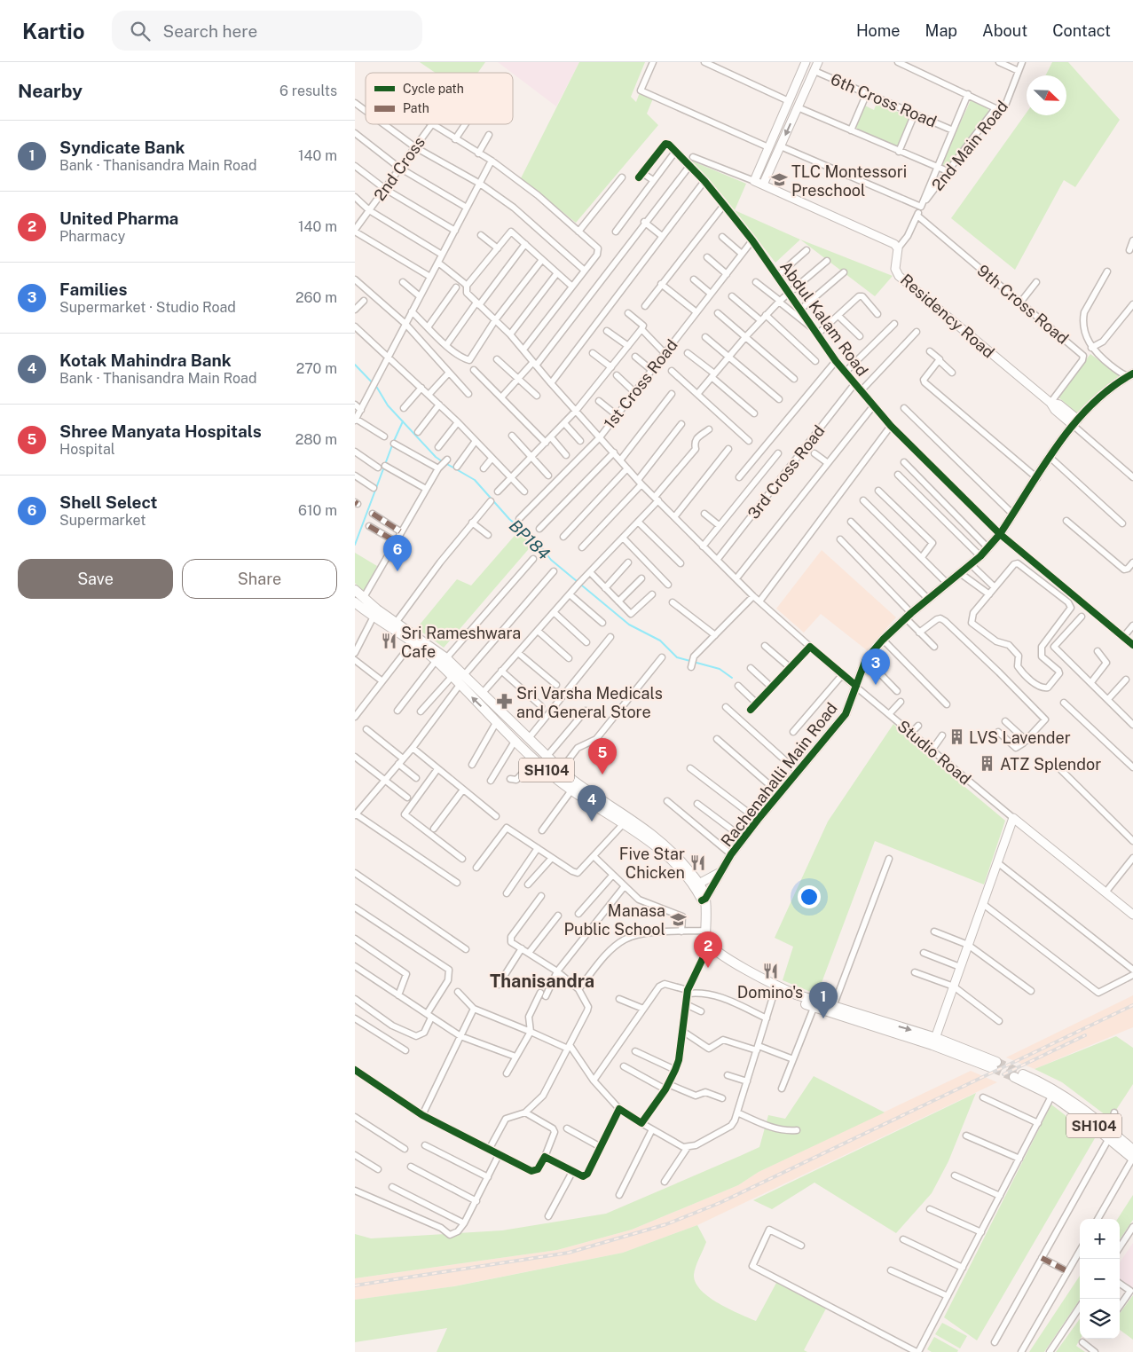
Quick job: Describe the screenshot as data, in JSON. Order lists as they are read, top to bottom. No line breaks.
{"streets":{"main road":["SH104"],"street":["6th Cross Road","2nd Main Road","2nd Cross","9th Cross Road","Residency Road","Abdul Kalam Road","1st Cross Road","3rd Cross Road","Studio Road","Rachenahalli Main Road"]},"crossings":[["2nd Main Road","9th Cross Road"],["2nd Main Road","Residency Road"],["9th Cross Road","Residency Road"],["Residency Road","Rachenahalli Main Road"],["Abdul Kalam Road","1st Cross Road"],["Abdul Kalam Road","3rd Cross Road"],["Abdul Kalam Road","Rachenahalli Main Road"],["1st Cross Road","Studio Road"],["3rd Cross Road","Studio Road"],["Studio Road","Rachenahalli Main Road"],["SH104","Rachenahalli Main Road"]],"districts":["Thanisandra"],"water":["BP184"],"places":{"school or university":["TLC Montessori Preschool","Manasa Public School"],"restaurant":["Sri Rameshwara Cafe","Five Star Chicken","Domino's"],"pharmacy":["Sri Varsha Medicals and General Store"],"building":["LVS Lavender","ATZ Splendor"]},"legend":["Cycle path","Path"],"north":"bottom right","page":{"header":"Kartio","search":"Search here","nav":["Home","Map","About","Contact"],"heading":["Nearby","6 results"],"list":[{"mark":"1","name":"Syndicate Bank","note":"Bank · Thanisandra Main Road","value":"140 m"},{"mark":"2","name":"United Pharma","note":"Pharmacy","value":"140 m"},{"mark":"3","name":"Families","note":"Supermarket · Studio Road","value":"260 m"},{"mark":"4","name":"Kotak Mahindra Bank","note":"Bank · Thanisandra Main Road","value":"270 m"},{"mark":"5","name":"Shree Manyata Hospitals","note":"Hospital","value":"280 m"},{"mark":"6","name":"Shell Select","note":"Supermarket","value":"610 m"}],"pins":["6","3","5","4","2","1"],"buttons":["Save","Share"],"map_buttons":["+","−"]}}
